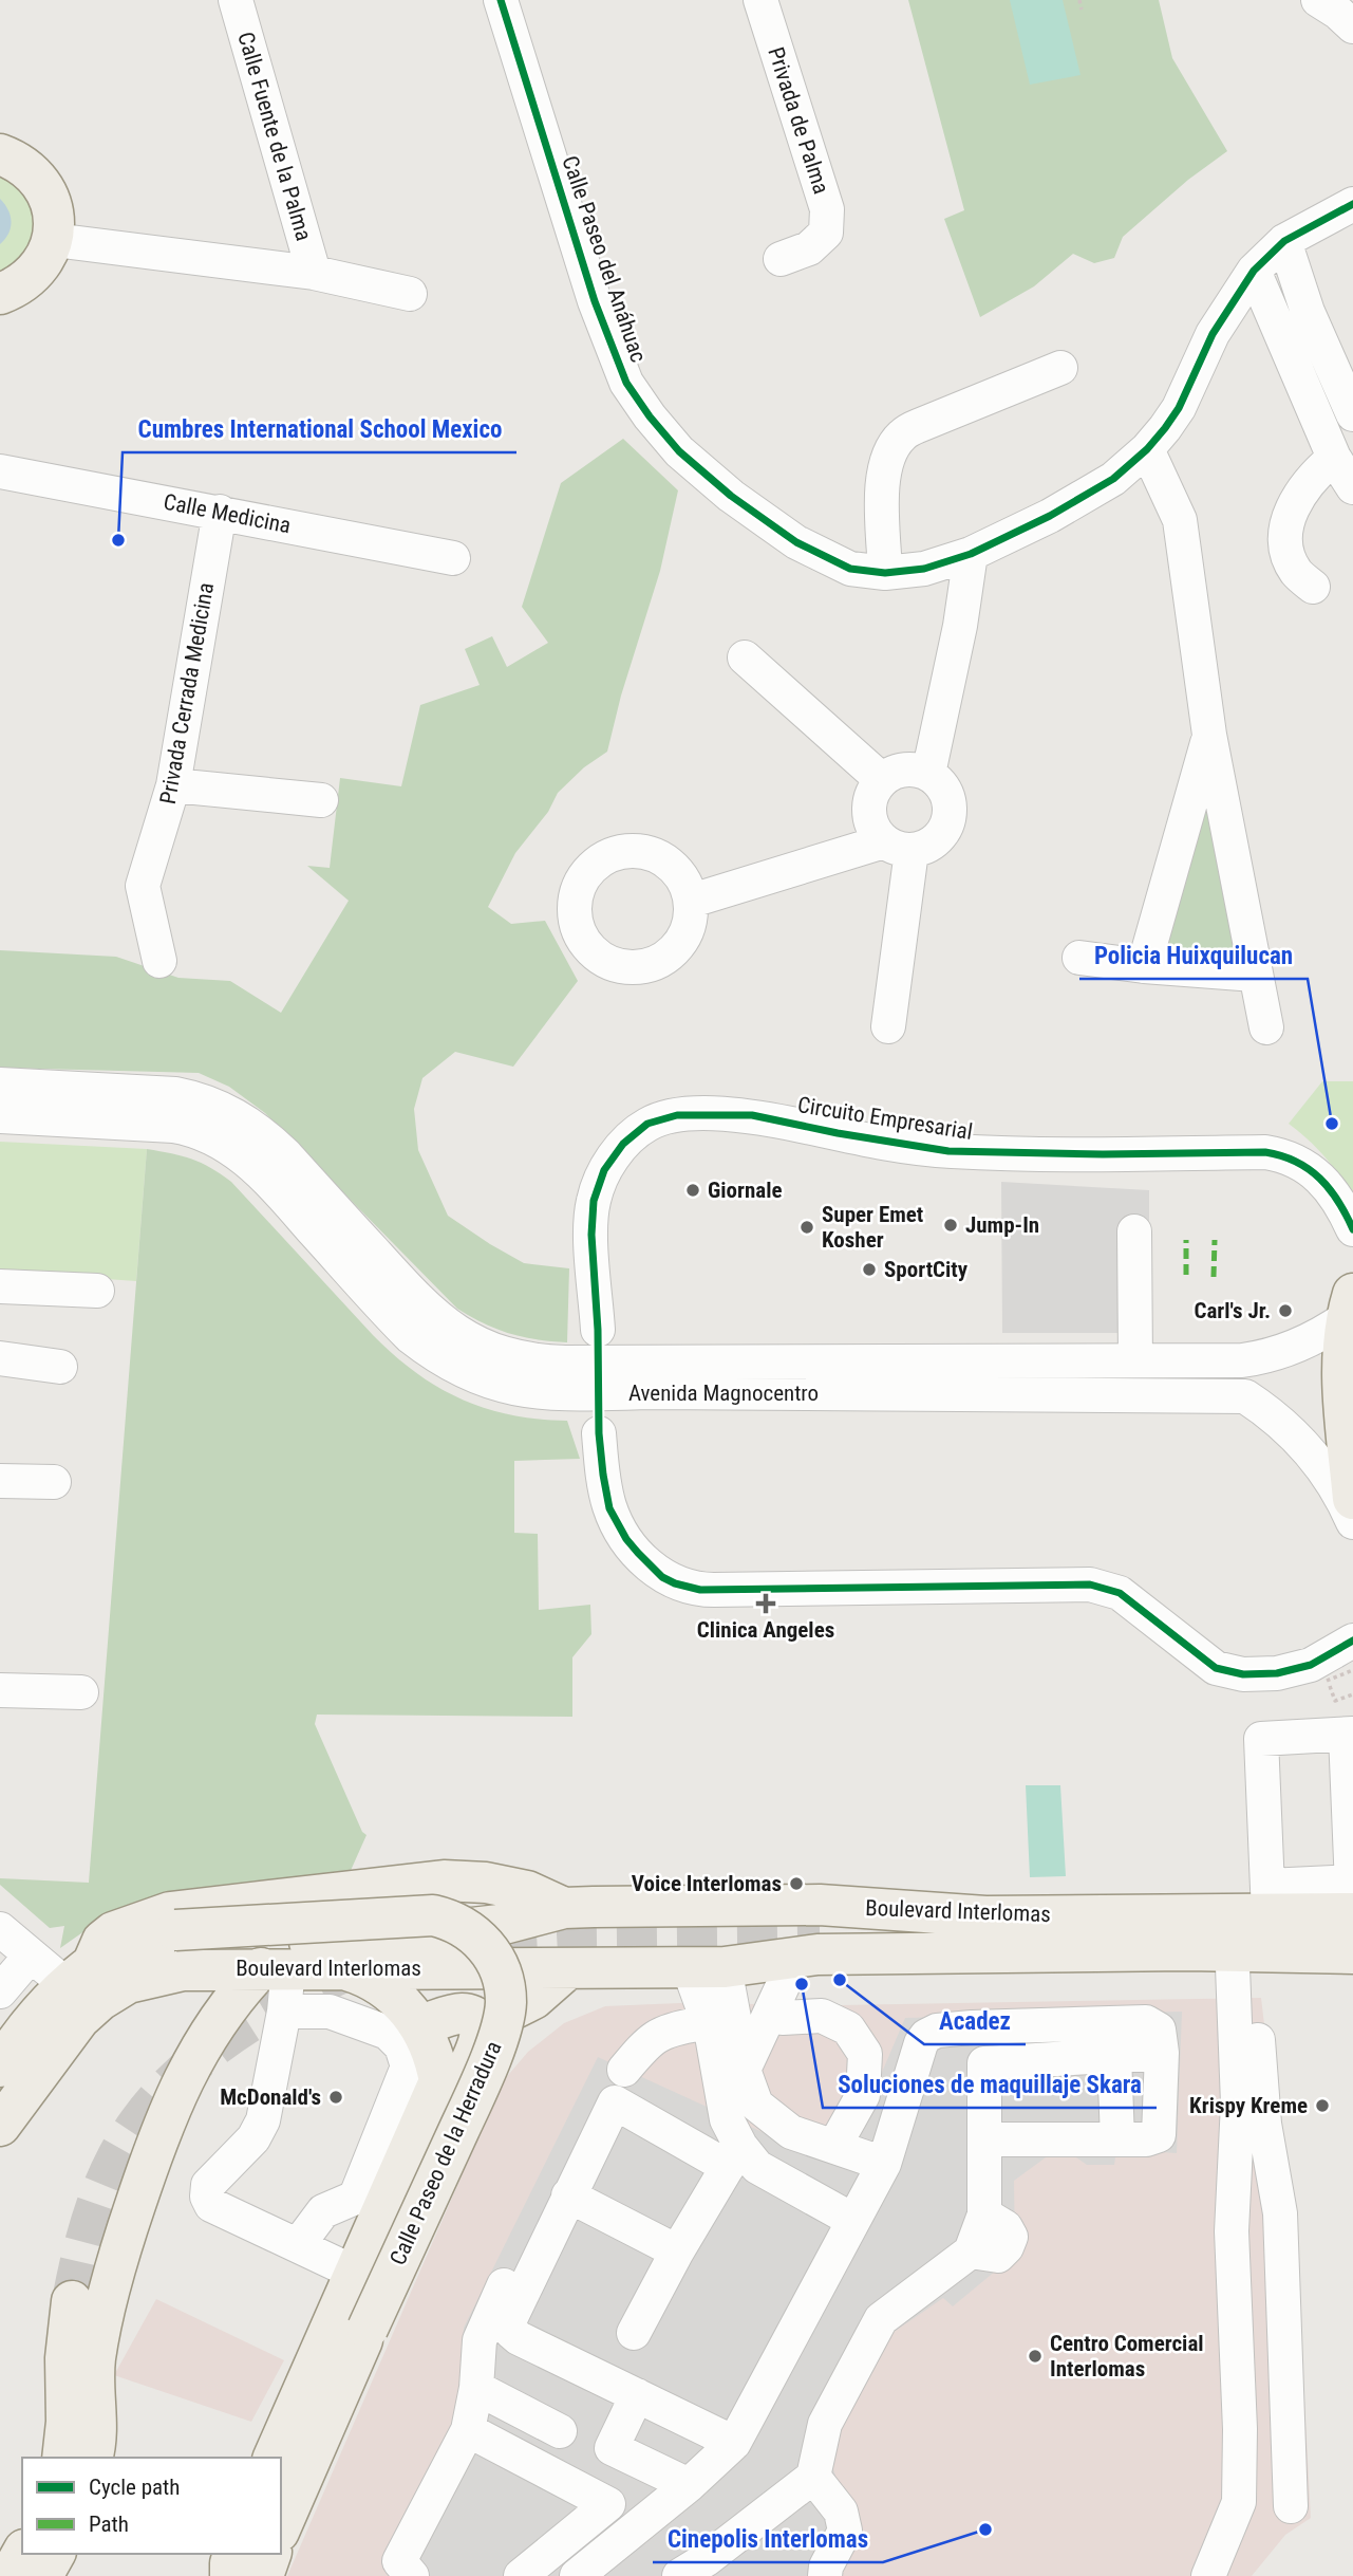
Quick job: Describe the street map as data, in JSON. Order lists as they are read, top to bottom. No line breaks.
{"streets":{"main road":["Boulevard Interlomas","Calle Paseo de la Herradura"],"street":["Privada de Palma","Calle Fuente de la Palma","Calle Paseo del Anáhuac","Calle Medicina","Privada Cerrada Medicina","Circuito Empresarial","Avenida Magnocentro"]},"crossings":[["Calle Medicina","Privada Cerrada Medicina"],["Boulevard Interlomas","Calle Paseo de la Herradura"]],"places":{"other":["Cumbres International School Mexico","Policia Huixquilucan","Giornale","Jump-In","Super Emet Kosher","SportCity","Carl's Jr.","Voice Interlomas","Acadez","Soluciones de maquillaje Skara","McDonald's","Krispy Kreme","Centro Comercial Interlomas","Cinepolis Interlomas"],"health":["Clinica Angeles"]},"legend":["Cycle path","Path"]}
